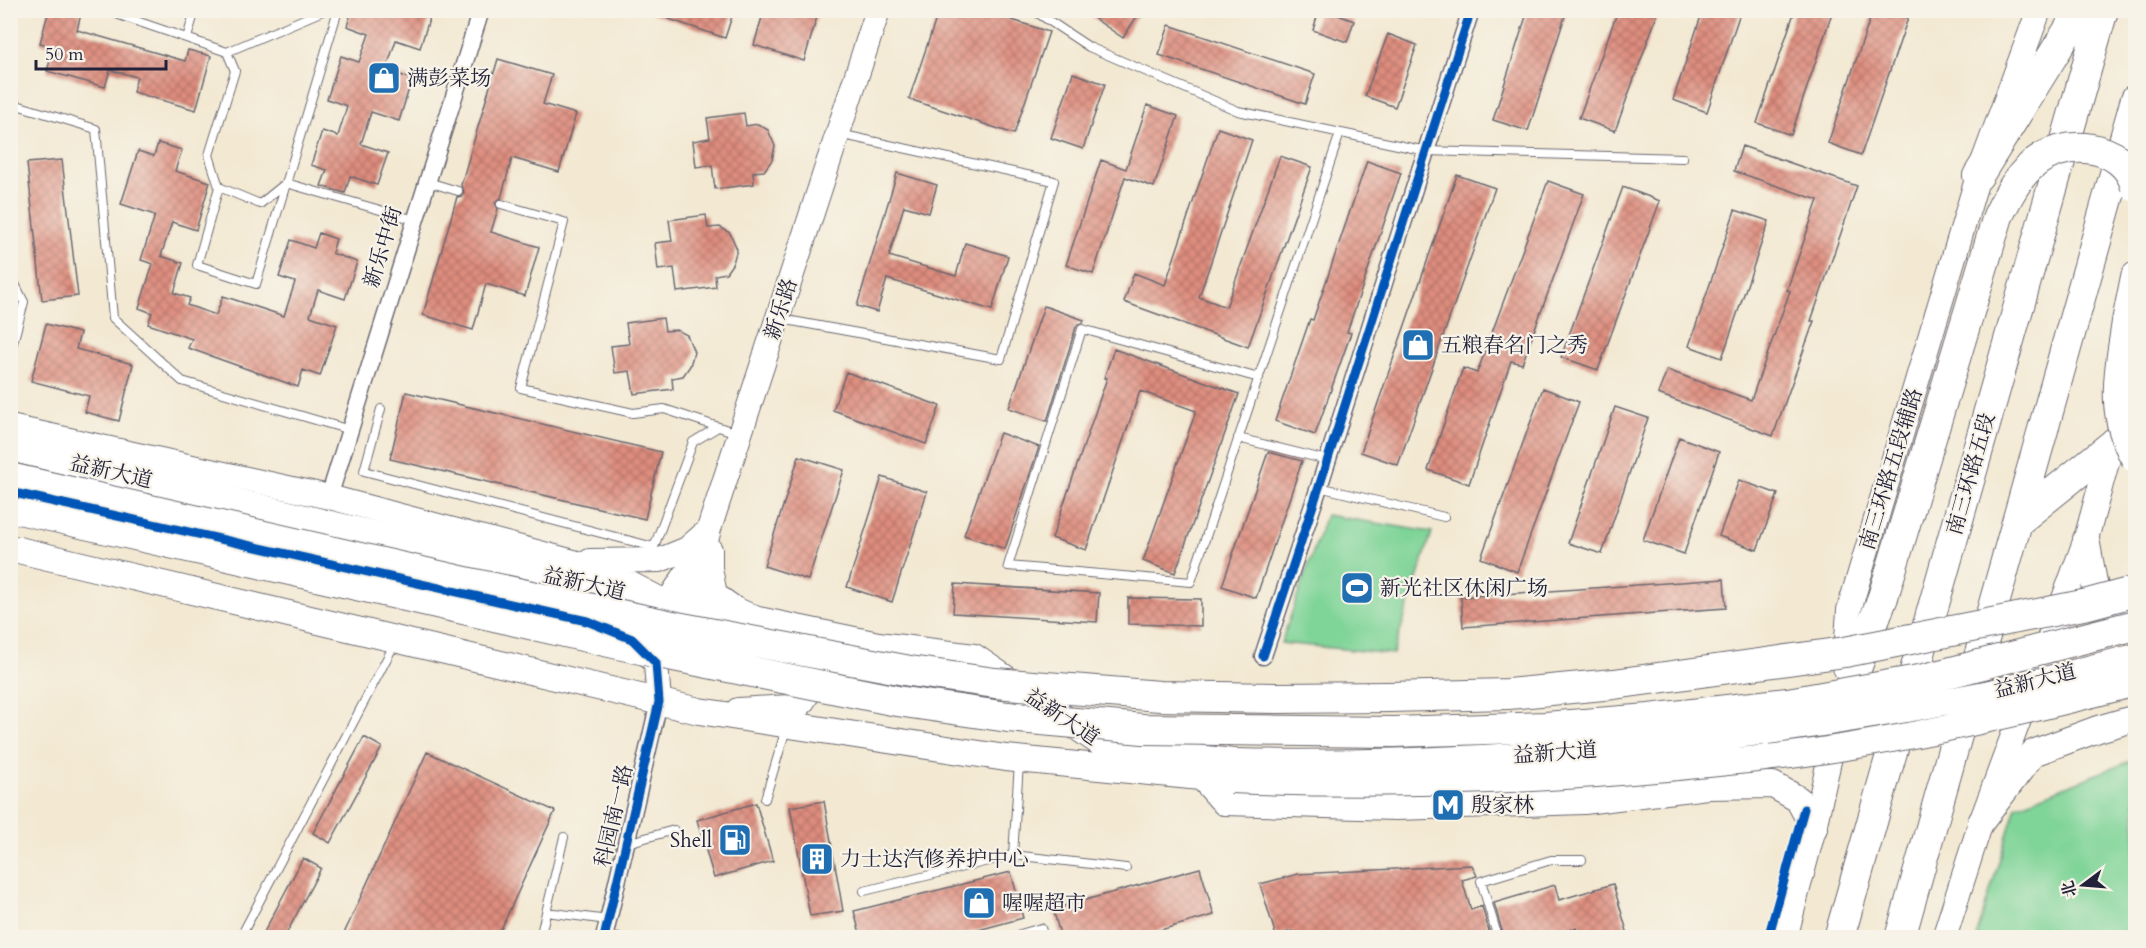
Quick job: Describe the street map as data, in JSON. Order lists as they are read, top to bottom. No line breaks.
{"streets":{"highway":["南三环路五段"],"main road":["益新大道"],"street":["新乐中街","新乐路","南三环路五段辅路","科园南一路"]},"crossings":[["新乐路","益新大道"],["益新大道","科园南一路"]],"places":{"shop":["满彭菜场","五粮春名门之秀","喔喔超市"],"sports":["新光社区休闲广场"],"metro station":["殷家林"],"fuel station":["Shell"],"building":["力士达汽修养护中心"]},"scale_bar":"50 m","north":"left"}
